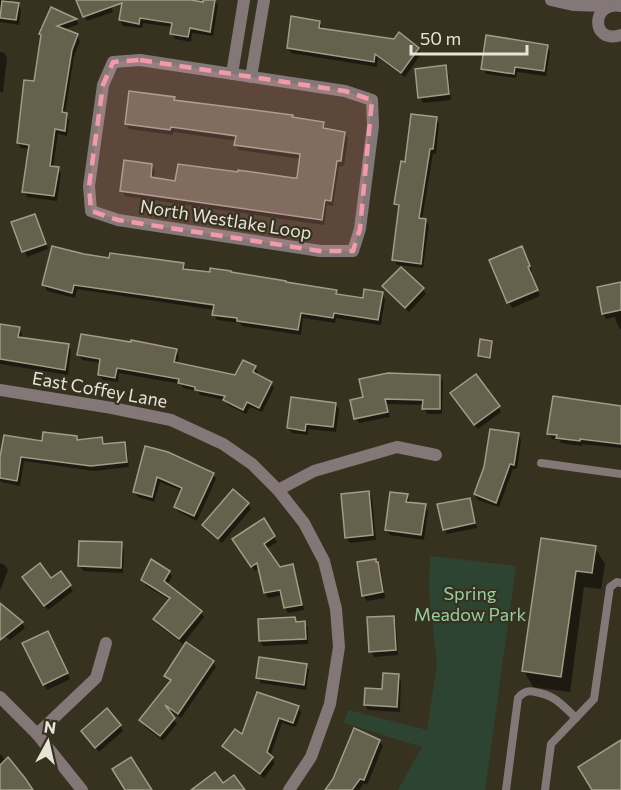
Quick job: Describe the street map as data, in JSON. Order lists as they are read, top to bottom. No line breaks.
{"streets":{"street":["North Westlake Loop","East Coffey Lane"]},"parks":["Spring Meadow Park"],"scale_bar":"50 m","north":"top"}
